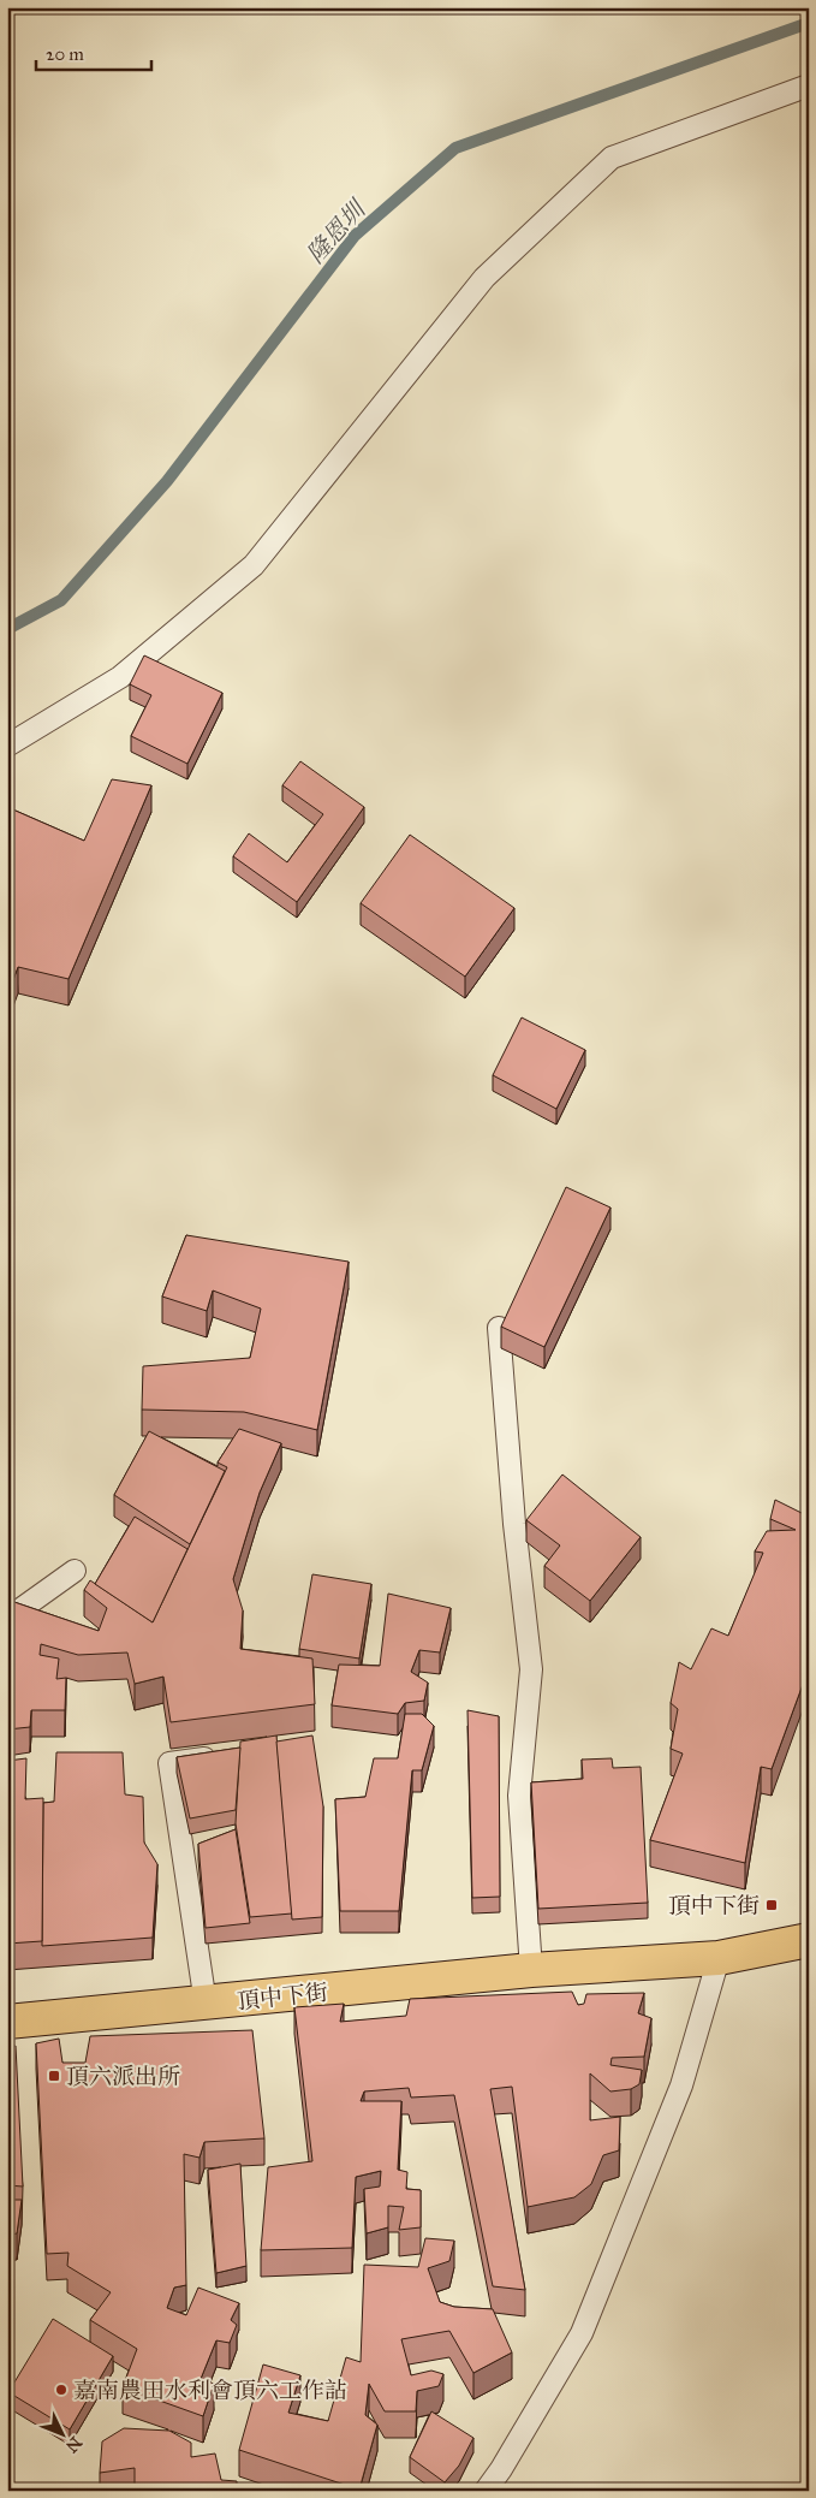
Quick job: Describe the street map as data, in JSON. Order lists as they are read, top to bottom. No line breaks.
{"streets":{"main road":["頂中下街"]},"water":["隆恩圳"],"places":{"transit":["頂中下街","頂六派出所"],"other":["嘉南農田水利會頂六工作詀"]},"scale_bar":"20 m","north":"bottom right"}
